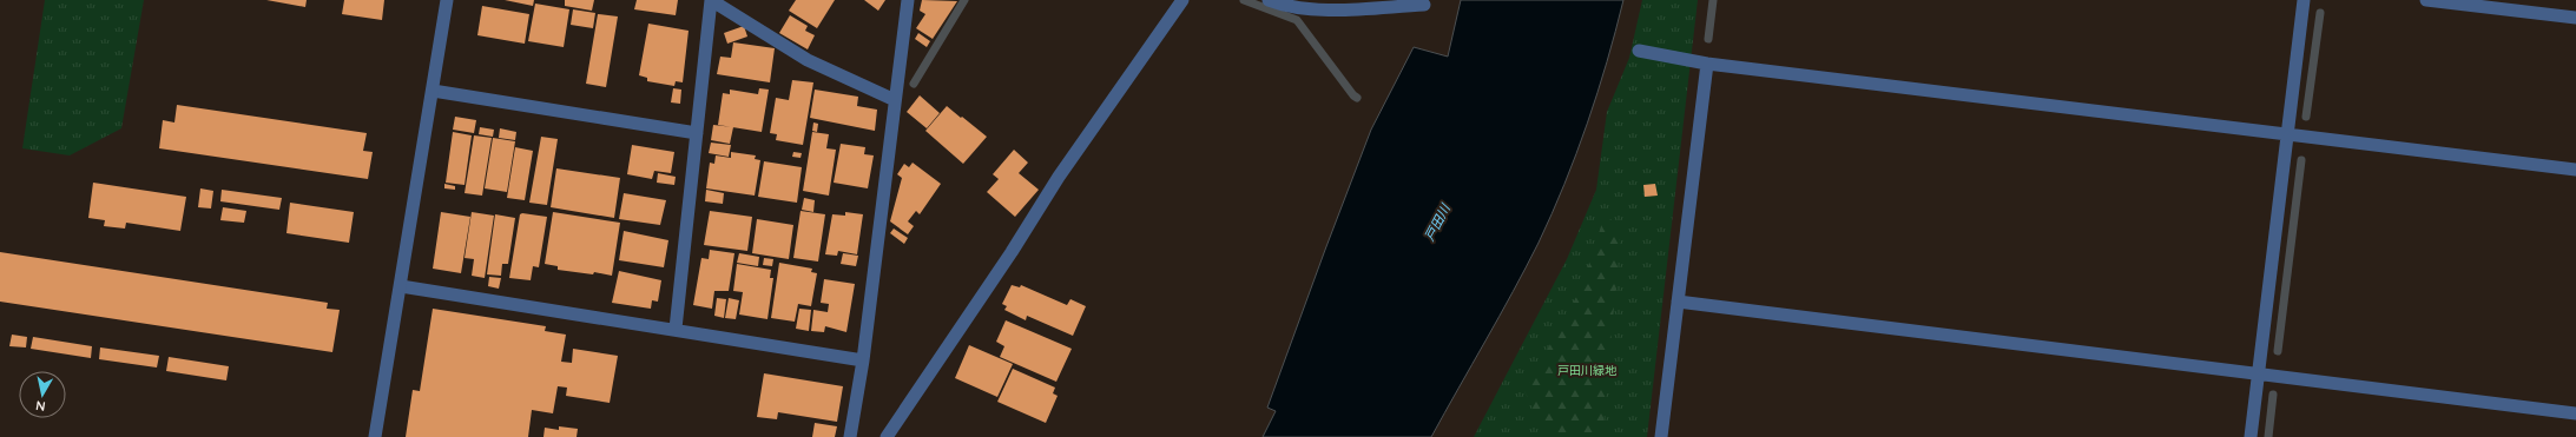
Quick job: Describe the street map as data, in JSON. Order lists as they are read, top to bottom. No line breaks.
{"water":["戸田川"],"parks":["戸田川緑地"],"north":"bottom"}
